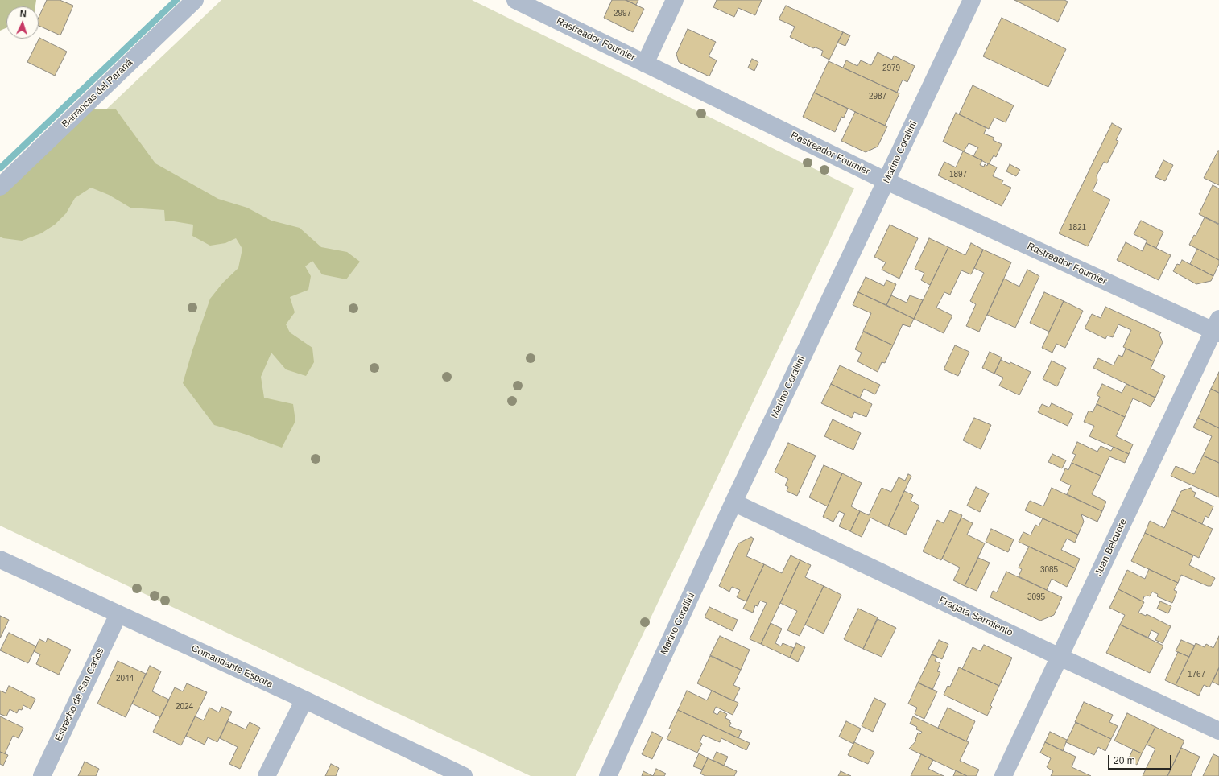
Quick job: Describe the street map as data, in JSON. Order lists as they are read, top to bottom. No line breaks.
{"streets":{"street":["Rastreador Fournier","Barrancas del Paraná","Marino Corallini","Juan Belcuore","Fragata Sarmiento","Comandante Espora","Estrecho de San Carlos"]},"crossings":[["Rastreador Fournier","Marino Corallini"],["Rastreador Fournier","Juan Belcuore"],["Marino Corallini","Fragata Sarmiento"],["Juan Belcuore","Fragata Sarmiento"],["Comandante Espora","Estrecho de San Carlos"]],"house_numbers":["2997","2979","2987","1897","1821","3085","3095","1767","2044","2024"],"scale_bar":"20 m","north":"top"}
